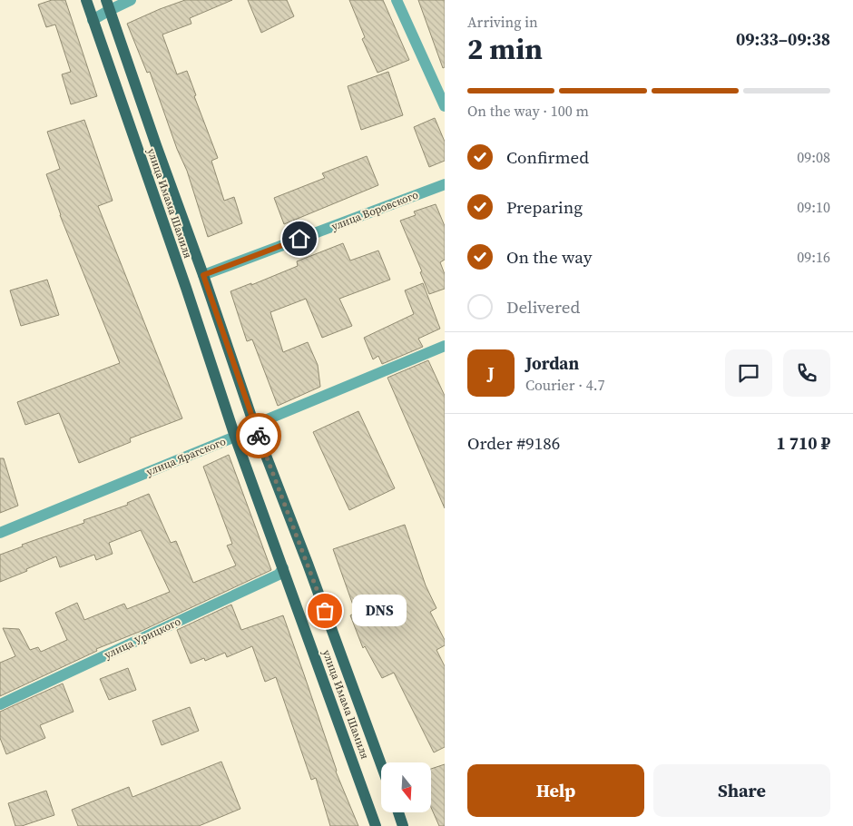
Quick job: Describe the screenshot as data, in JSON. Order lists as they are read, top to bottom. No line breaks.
{"streets":{"main road":["улица Имама Шамиля"],"street":["улица Воровского","улица Ярагского","улица Урицкого"]},"crossings":[["улица Имама Шамиля","улица Воровского"],["улица Имама Шамиля","улица Ярагского"],["улица Имама Шамиля","улица Урицкого"]],"places":["DNS"],"north":"bottom","page":{"heading":["2 min","Arriving in","09:33–09:38"],"panel":["Jordan","Courier · 4.7","Order #9186","1 710 ₽"],"bar":"On the way · 100 m","list":[["Confirmed","09:08"],["Preparing","09:10"],["On the way","09:16"],"Delivered"],"round":"J","bubble":"DNS","buttons":["Help","Share"]}}
